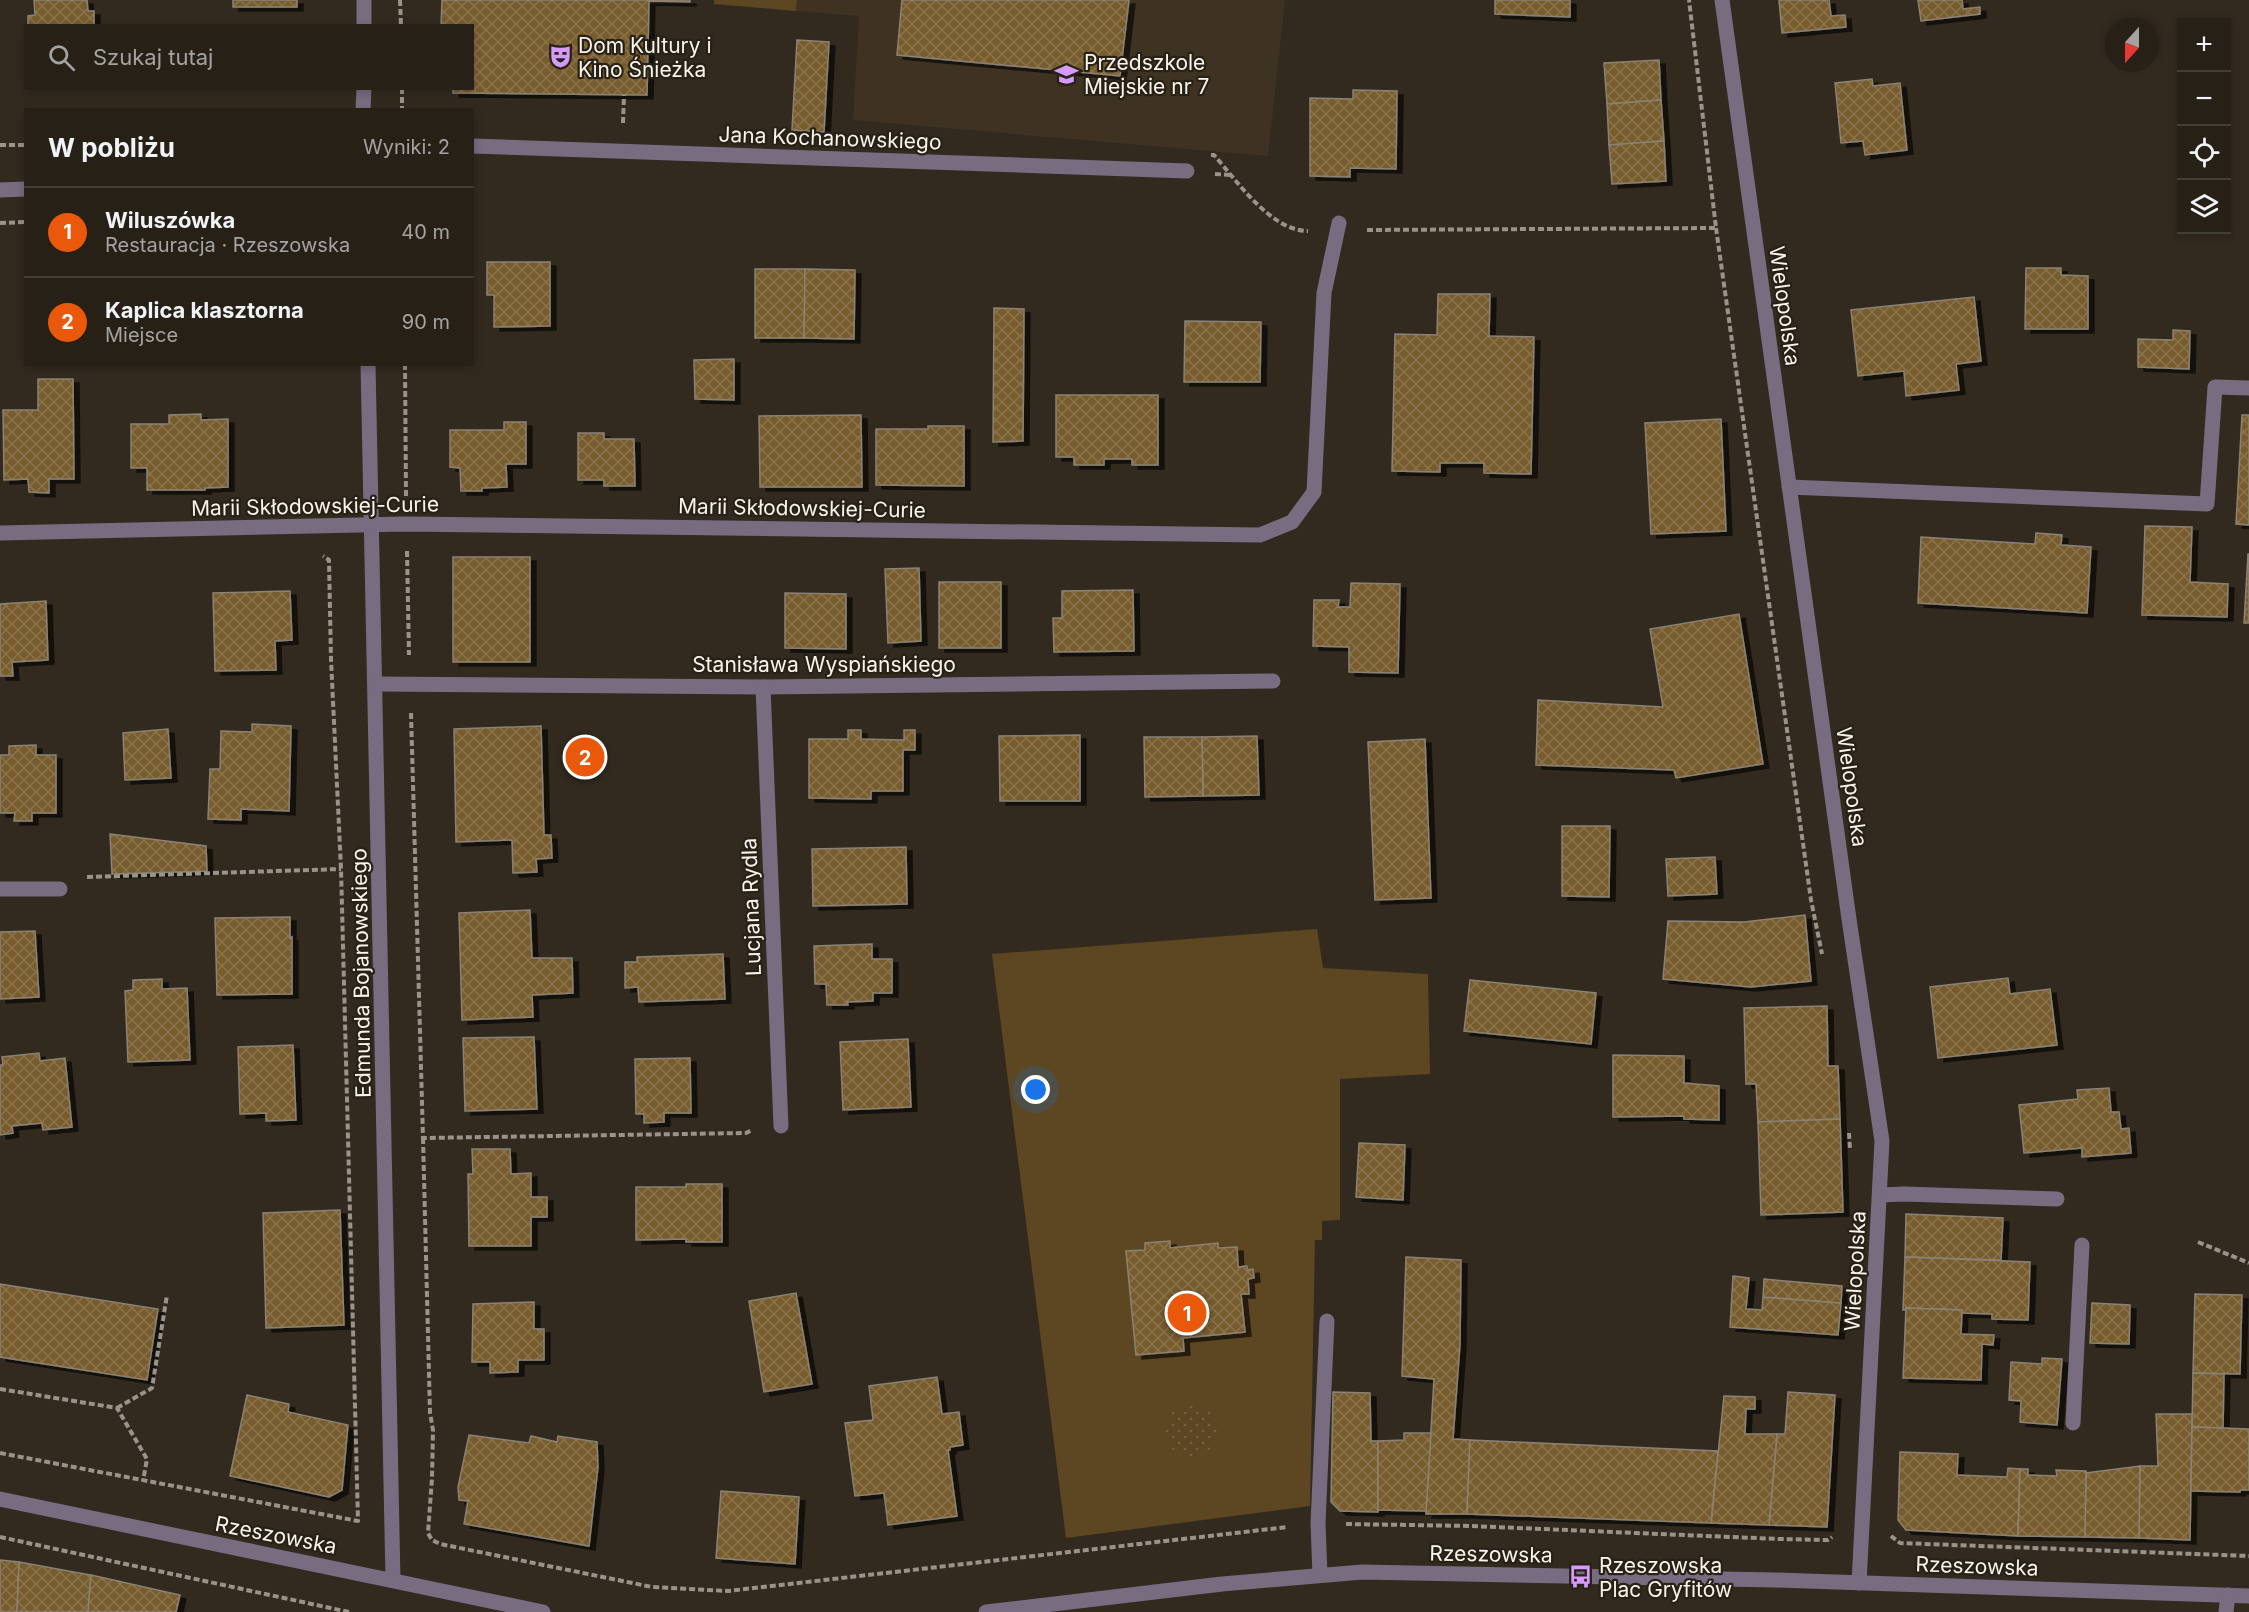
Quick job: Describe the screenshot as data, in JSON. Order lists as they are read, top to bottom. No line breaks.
{"streets":{"street":["Jana Kochanowskiego","Wielopolska","Marii Skłodowskiej-Curie","Stanisława Wyspiańskiego","Lucjana Rydla","Edmunda Bojanowskiego","Rzeszowska"]},"crossings":[["Wielopolska","Rzeszowska"],["Marii Skłodowskiej-Curie","Edmunda Bojanowskiego"],["Stanisława Wyspiańskiego","Lucjana Rydla"],["Stanisława Wyspiańskiego","Edmunda Bojanowskiego"],["Edmunda Bojanowskiego","Rzeszowska"]],"places":{"theatre":["Dom Kultury i Kino Śnieżka"],"school or university":["Przedszkole Miejskie nr 7"],"bus stop":["Rzeszowska Plac Gryfitów"]},"north":"bottom","page":{"map_buttons":["+","−"],"search":"Szukaj tutaj","heading":["W pobliżu","Wyniki: 2"],"list":[{"mark":"1","name":"Wiluszówka","note":"Restauracja · Rzeszowska","value":"40 m"},{"mark":"2","name":"Kaplica klasztorna","note":"Miejsce","value":"90 m"}],"pins":["2","1"]}}
